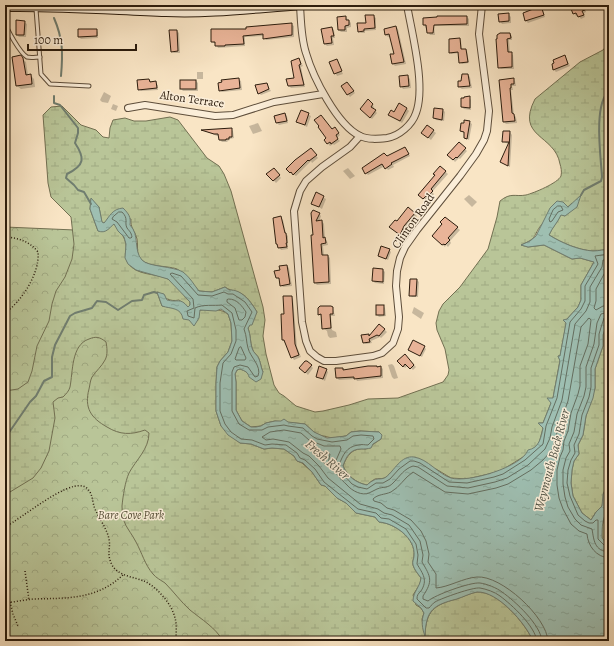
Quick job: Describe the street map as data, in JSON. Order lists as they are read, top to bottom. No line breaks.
{"streets":{"street":["Alton Terrace","Clinton Road"]},"water":["Fresh River","Weymouth Back River"],"parks":["Bare Cove Park"],"scale_bar":"100 m"}
